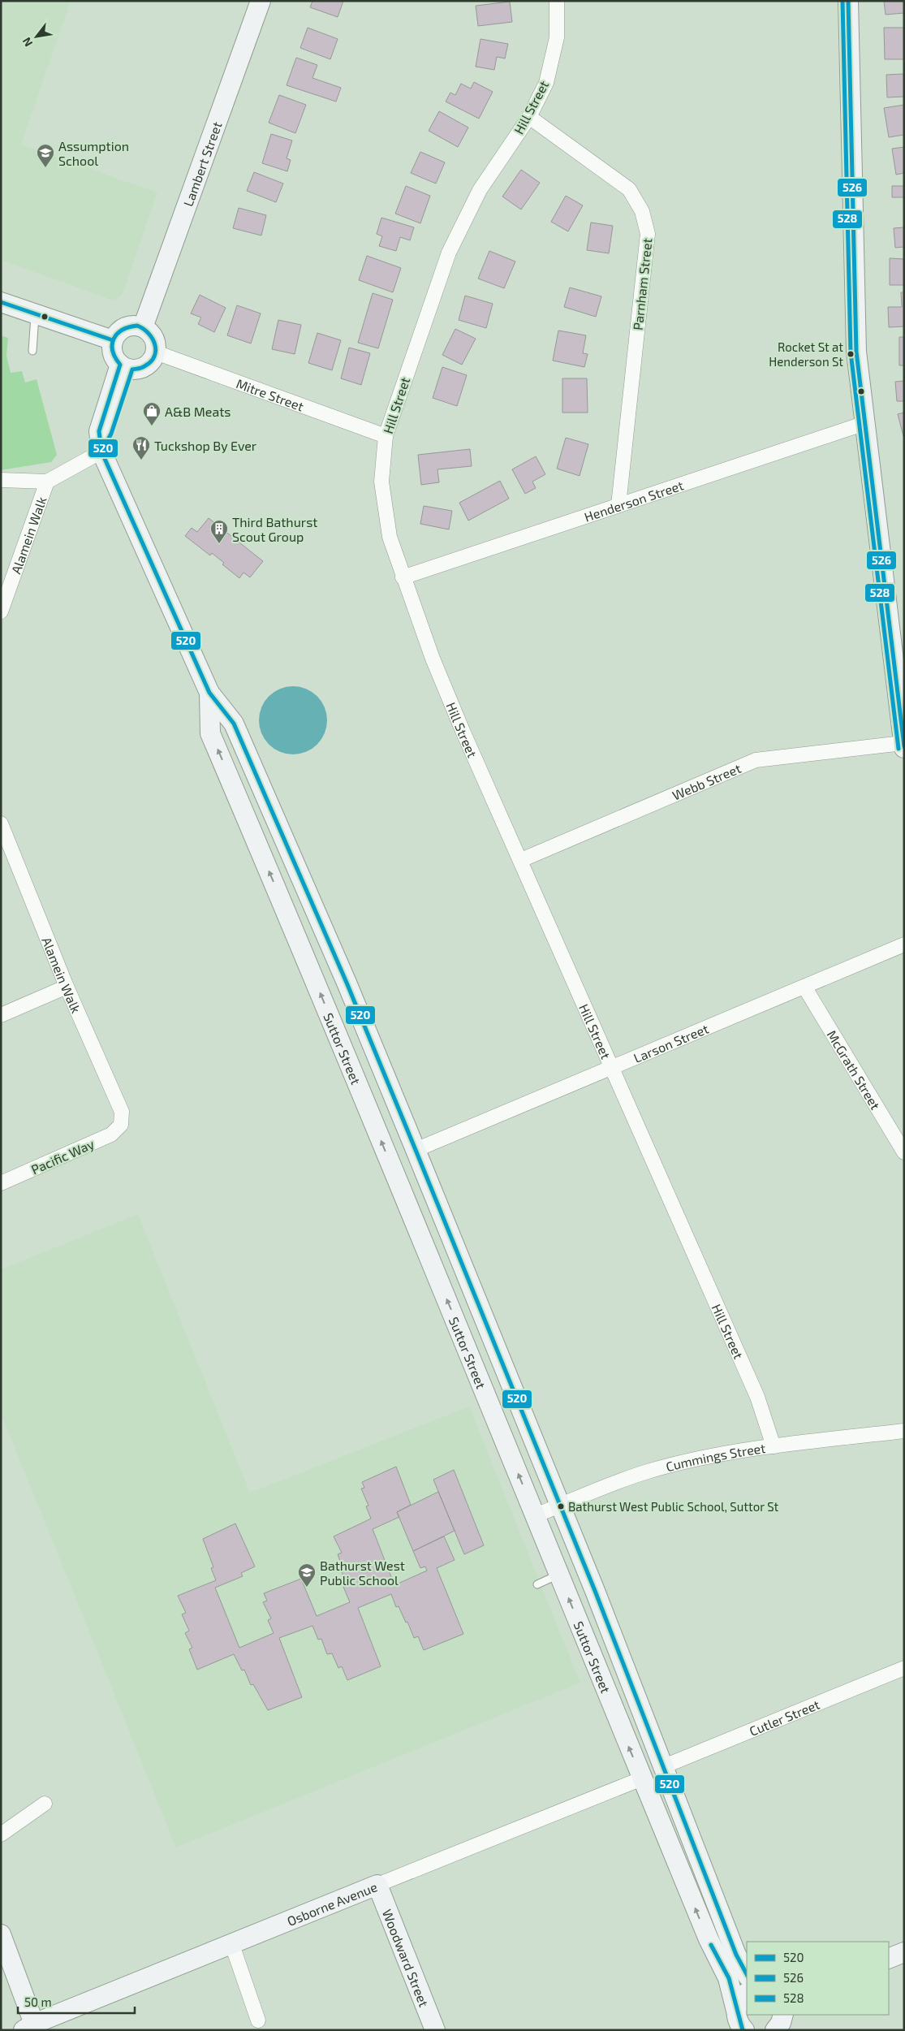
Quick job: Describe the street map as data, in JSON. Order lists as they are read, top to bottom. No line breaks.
{"streets":{"main road":["Lambert Street","Suttor Street","Osborne Avenue","Woodward Street"],"street":["Hill Street","Parnham Street","Mitre Street","Henderson Street","Alamein Walk","Webb Street","Larson Street","McGrath Street","Pacific Way","Cummings Street","Cutler Street"]},"crossings":[["Hill Street","Parnham Street"],["Hill Street","Mitre Street"],["Hill Street","Henderson Street"],["Hill Street","Webb Street"],["Hill Street","Larson Street"],["Hill Street","Cummings Street"],["Lambert Street","Mitre Street"],["Lambert Street","Suttor Street"],["Parnham Street","Henderson Street"],["Mitre Street","Suttor Street"],["Alamein Walk","Pacific Way"],["Larson Street","Suttor Street"],["Larson Street","McGrath Street"],["Suttor Street","Cummings Street"],["Suttor Street","Cutler Street"],["Suttor Street","Osborne Avenue"],["Osborne Avenue","Woodward Street"]],"places":{"school or university":["Assumption School","Bathurst West Public School"],"other":["Rocket St at Henderson St","Bathurst West Public School, Suttor St"],"shop":["A&B Meats"],"restaurant":["Tuckshop By Ever"],"building":["Third Bathurst Scout Group"]},"lines":["transit line 526","transit line 528","transit line 520"],"legend":["520","526","528"],"scale_bar":"50 m","north":"bottom left"}
